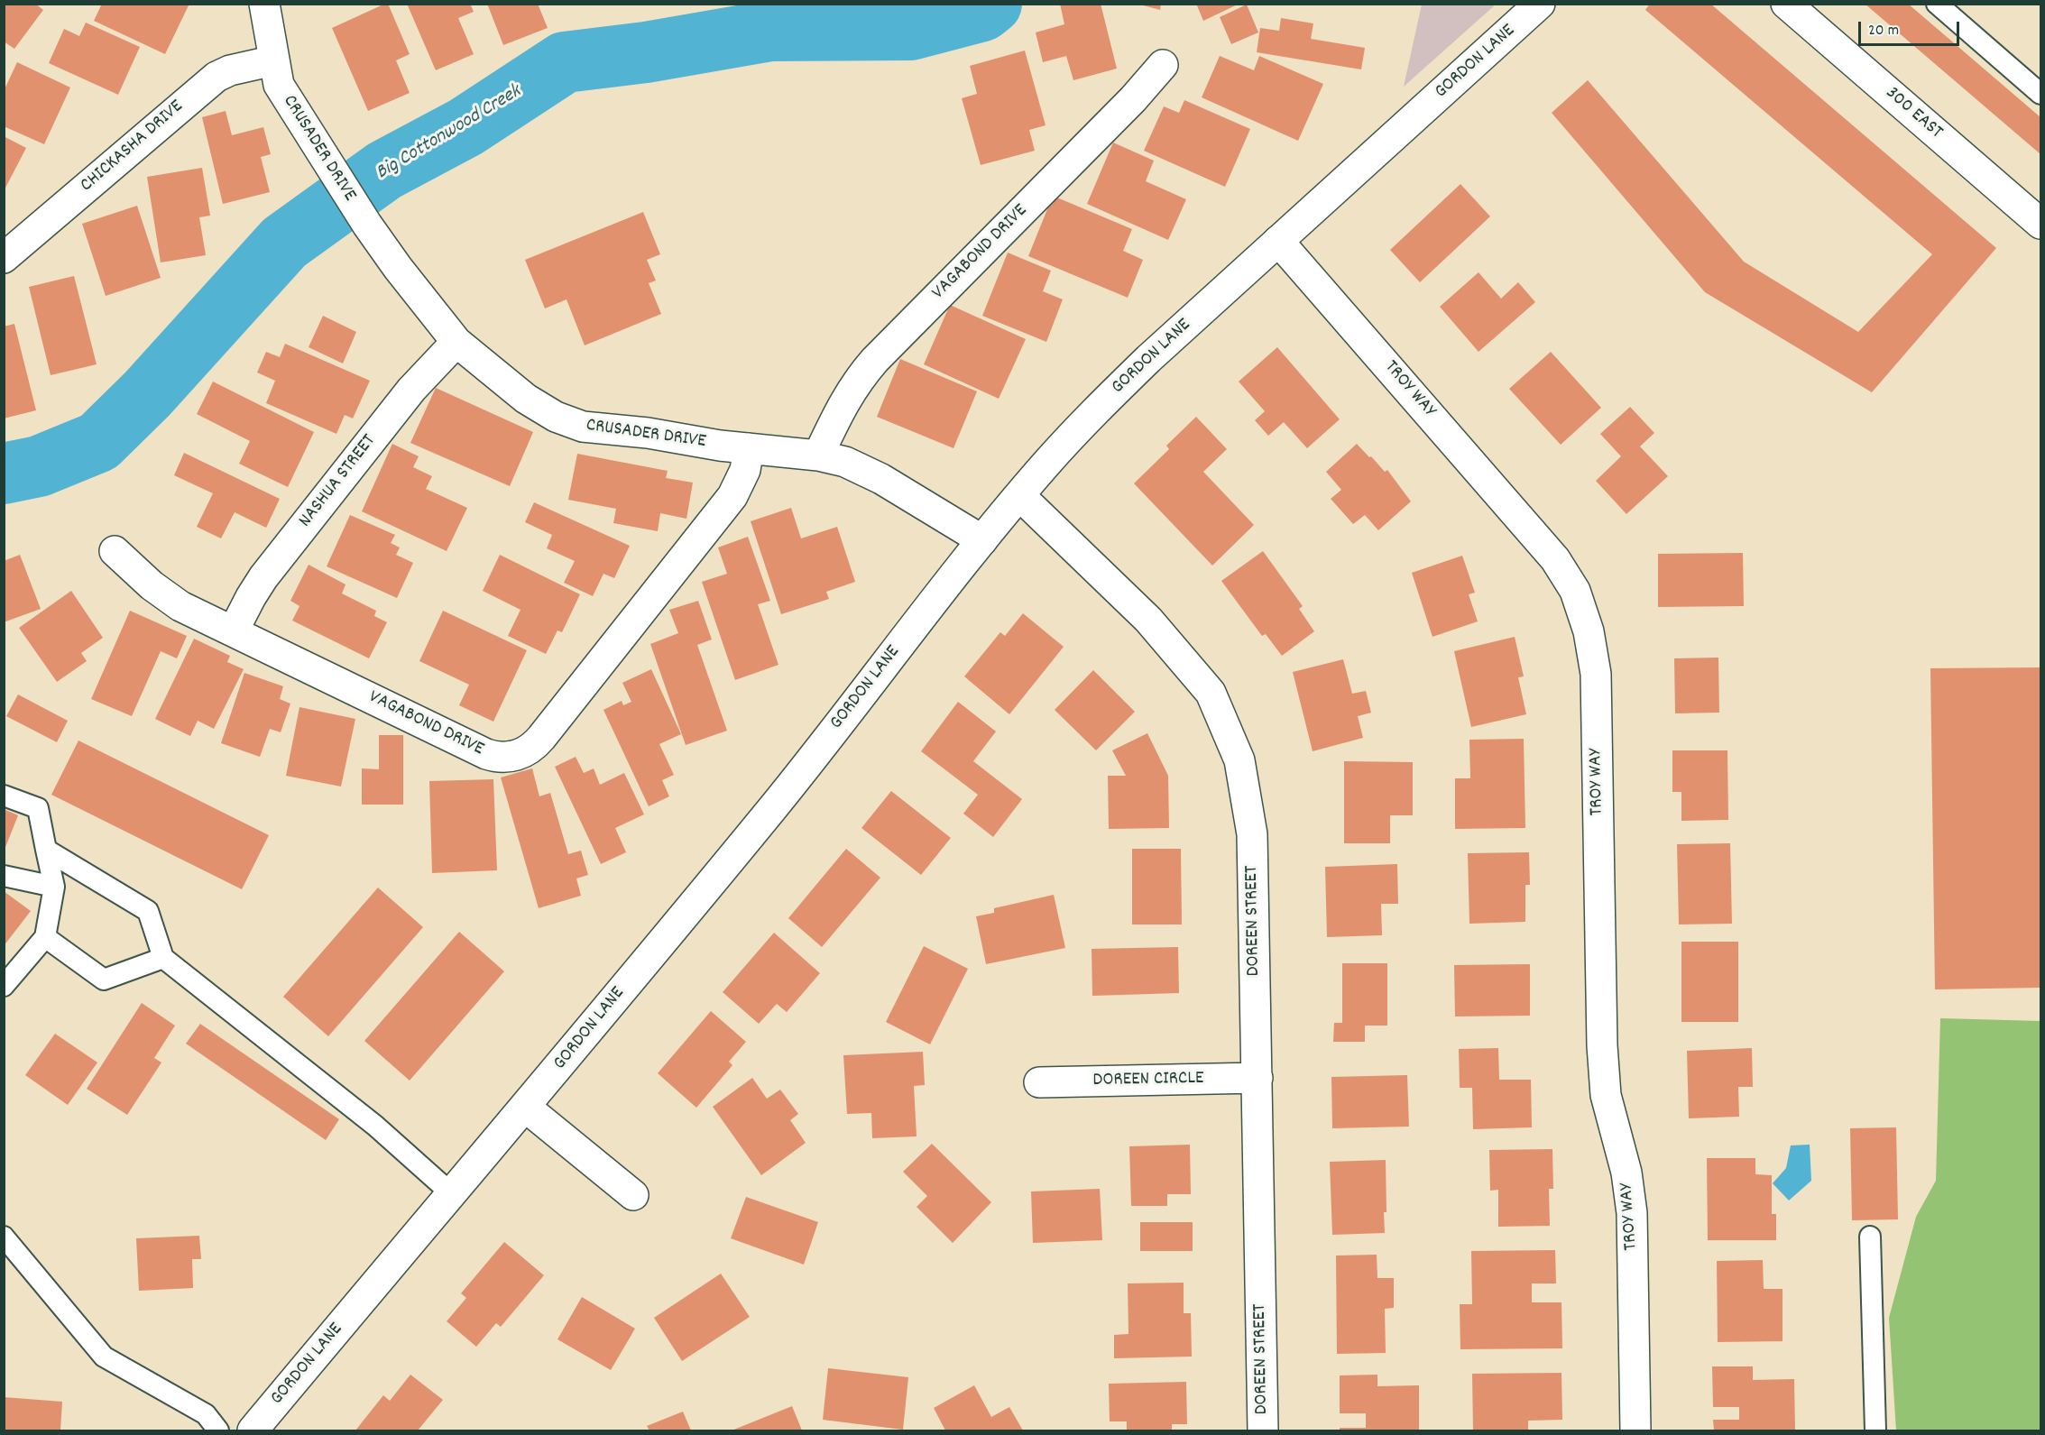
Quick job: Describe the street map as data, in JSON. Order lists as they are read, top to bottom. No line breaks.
{"streets":{"street":["GORDON LANE","300 EAST","CHICKASHA DRIVE","CRUSADER DRIVE","VAGABOND DRIVE","TROY WAY","NASHUA STREET","DOREEN STREET","DOREEN CIRCLE"]},"crossings":[["GORDON LANE","CRUSADER DRIVE"],["GORDON LANE","TROY WAY"],["GORDON LANE","DOREEN STREET"],["CHICKASHA DRIVE","CRUSADER DRIVE"],["CRUSADER DRIVE","VAGABOND DRIVE"],["CRUSADER DRIVE","NASHUA STREET"],["VAGABOND DRIVE","NASHUA STREET"],["DOREEN STREET","DOREEN CIRCLE"]],"water":["Big Cottonwood Creek"],"scale_bar":"20 m"}
